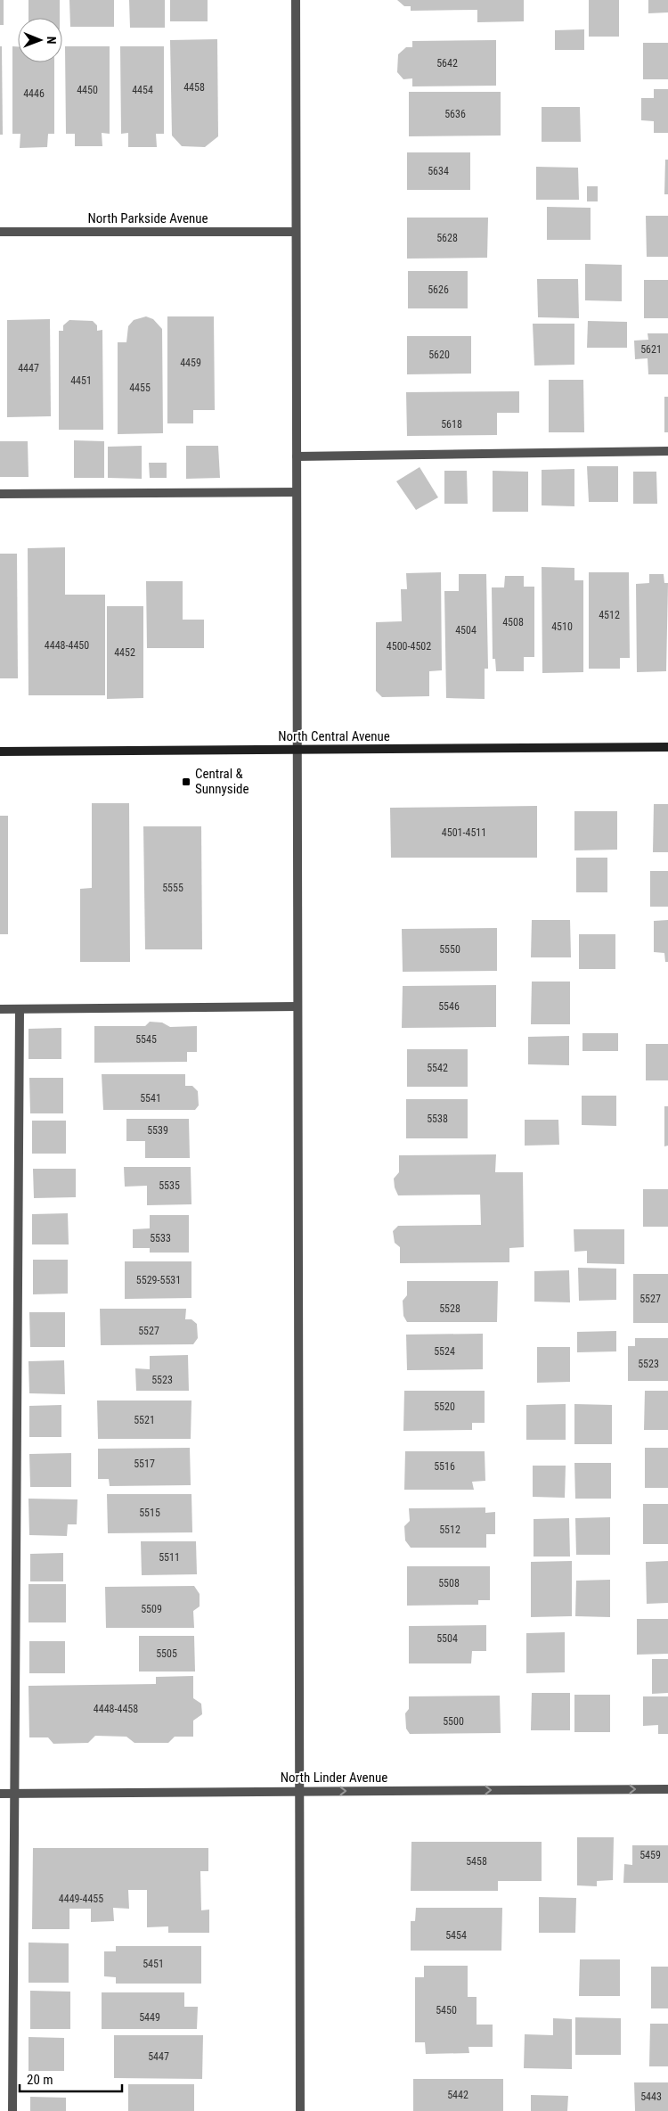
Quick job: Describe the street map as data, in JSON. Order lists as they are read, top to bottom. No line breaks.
{"streets":{"main road":["North Central Avenue"],"street":["North Parkside Avenue","North Linder Avenue"]},"one_way":["North Linder Avenue"],"places":{"transit":["Central & Sunnyside"]},"house_numbers":["5642","4458","4450","4454","4446","5636","5634","5628","5626","5621","5620","4459","4447","4451","4455","5618","4512","4508","4510","4504","4448-4450","4500-4502","4452","4501-4511","5555","5550","5546","5545","5542","5541","5538","5539","5535","5533","5529-5531","5527","5528","5527","5524","5523","5523","5520","5521","5517","5516","5515","5512","5511","5508","5509","5504","5505","4448-4458","5500","5459","5458","4449-4455","5454","5451","5450","5449","5447","5442","5443"],"scale_bar":"20 m","north":"right"}
